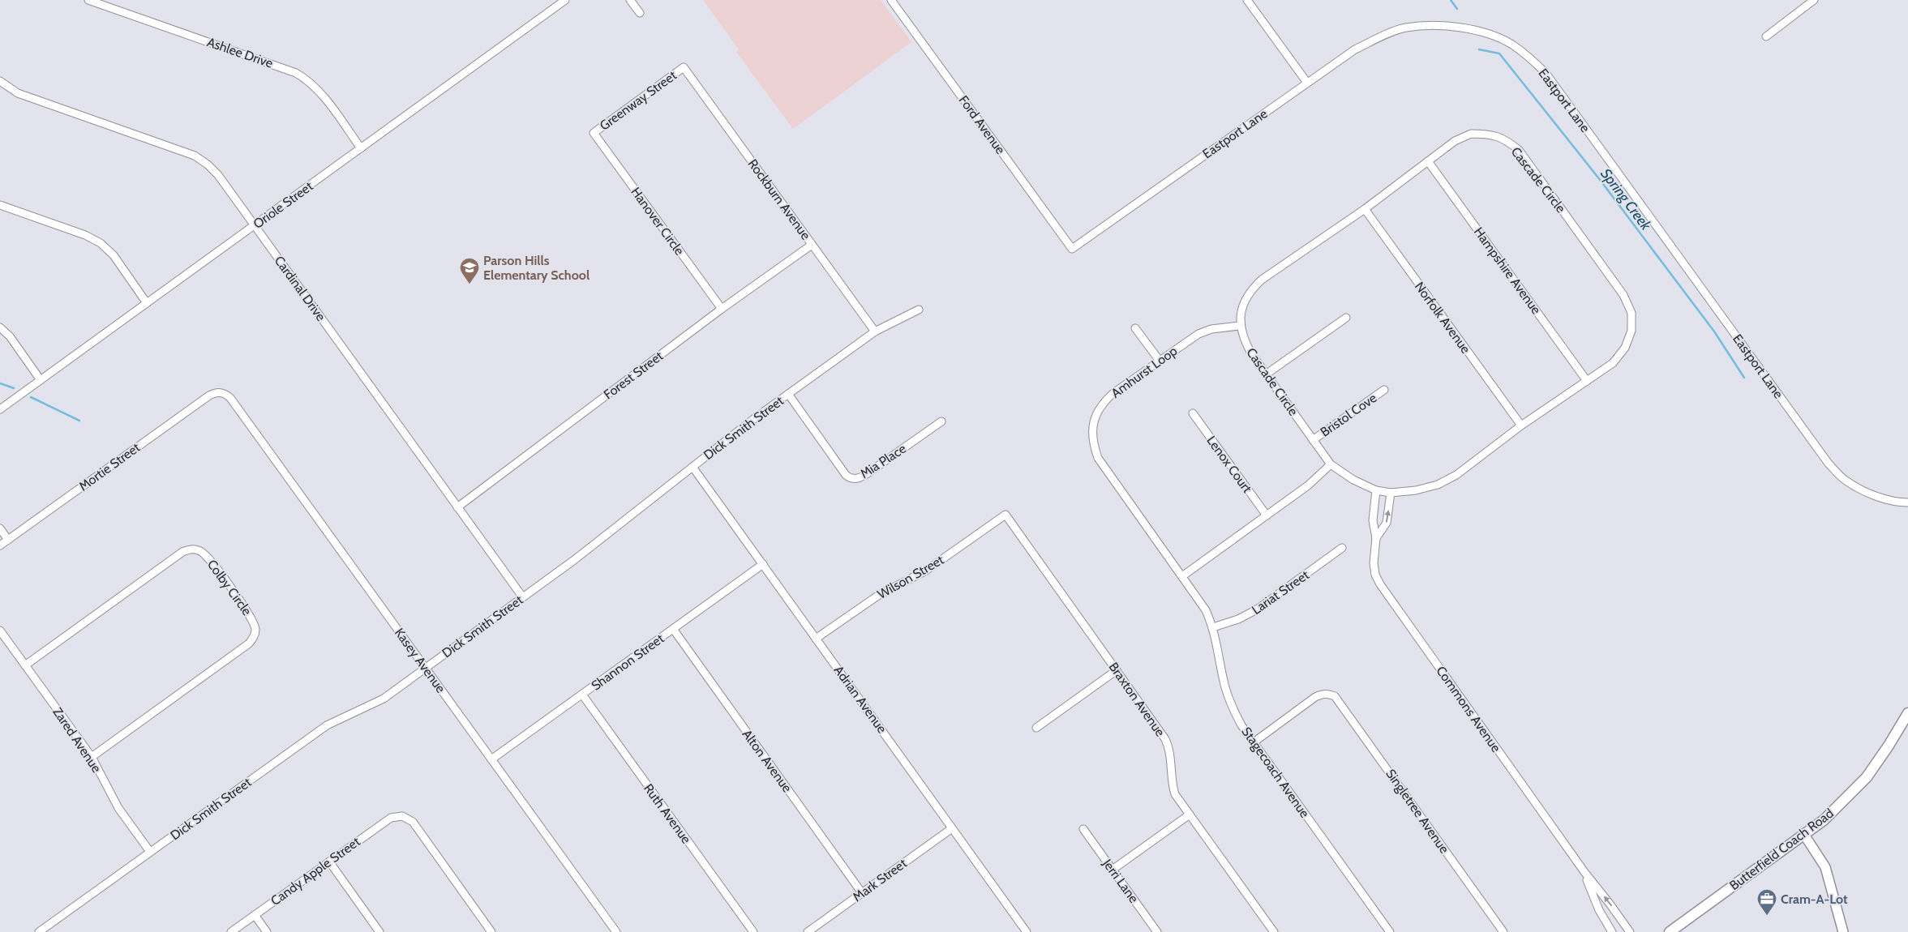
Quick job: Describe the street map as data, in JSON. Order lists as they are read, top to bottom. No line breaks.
{"streets":{"main road":["Butterfield Coach Road"],"street":["Ashlee Drive","Greenway Street","Eastport Lane","Ford Avenue","Cascade Circle","Rockburn Avenue","Oriole Street","Hanover Circle","Hampshire Avenue","Cardinal Drive","Norfolk Avenue","Amhurst Loop","Forest Street","Bristol Cove","Dick Smith Street","Mia Place","Lenox Court","Mortie Street","Wilson Street","Colby Circle","Lariat Street","Kasey Avenue","Shannon Street","Adrian Avenue","Braxton Avenue","Commons Avenue","Zared Avenue","Alton Avenue","Stagecoach Avenue","Singletree Avenue","Ruth Avenue","Candy Apple Street","Mark Street","Jerri Lane"]},"crossings":[["Ashlee Drive","Oriole Street"],["Greenway Street","Rockburn Avenue"],["Greenway Street","Hanover Circle"],["Eastport Lane","Ford Avenue"],["Cascade Circle","Hampshire Avenue"],["Cascade Circle","Norfolk Avenue"],["Cascade Circle","Amhurst Loop"],["Cascade Circle","Bristol Cove"],["Cascade Circle","Commons Avenue"],["Rockburn Avenue","Forest Street"],["Rockburn Avenue","Dick Smith Street"],["Oriole Street","Cardinal Drive"],["Hanover Circle","Forest Street"],["Cardinal Drive","Forest Street"],["Cardinal Drive","Dick Smith Street"],["Amhurst Loop","Stagecoach Avenue"],["Dick Smith Street","Mia Place"],["Dick Smith Street","Kasey Avenue"],["Dick Smith Street","Adrian Avenue"],["Dick Smith Street","Zared Avenue"],["Mortie Street","Kasey Avenue"],["Wilson Street","Adrian Avenue"],["Wilson Street","Braxton Avenue"],["Colby Circle","Zared Avenue"],["Lariat Street","Stagecoach Avenue"],["Kasey Avenue","Shannon Street"],["Shannon Street","Adrian Avenue"],["Shannon Street","Alton Avenue"],["Shannon Street","Ruth Avenue"],["Adrian Avenue","Mark Street"],["Alton Avenue","Mark Street"],["Stagecoach Avenue","Singletree Avenue"]],"water":["Spring Creek"],"places":{"school or university":["Parson Hills Elementary School"],"office":["Cram-A-Lot"]}}
